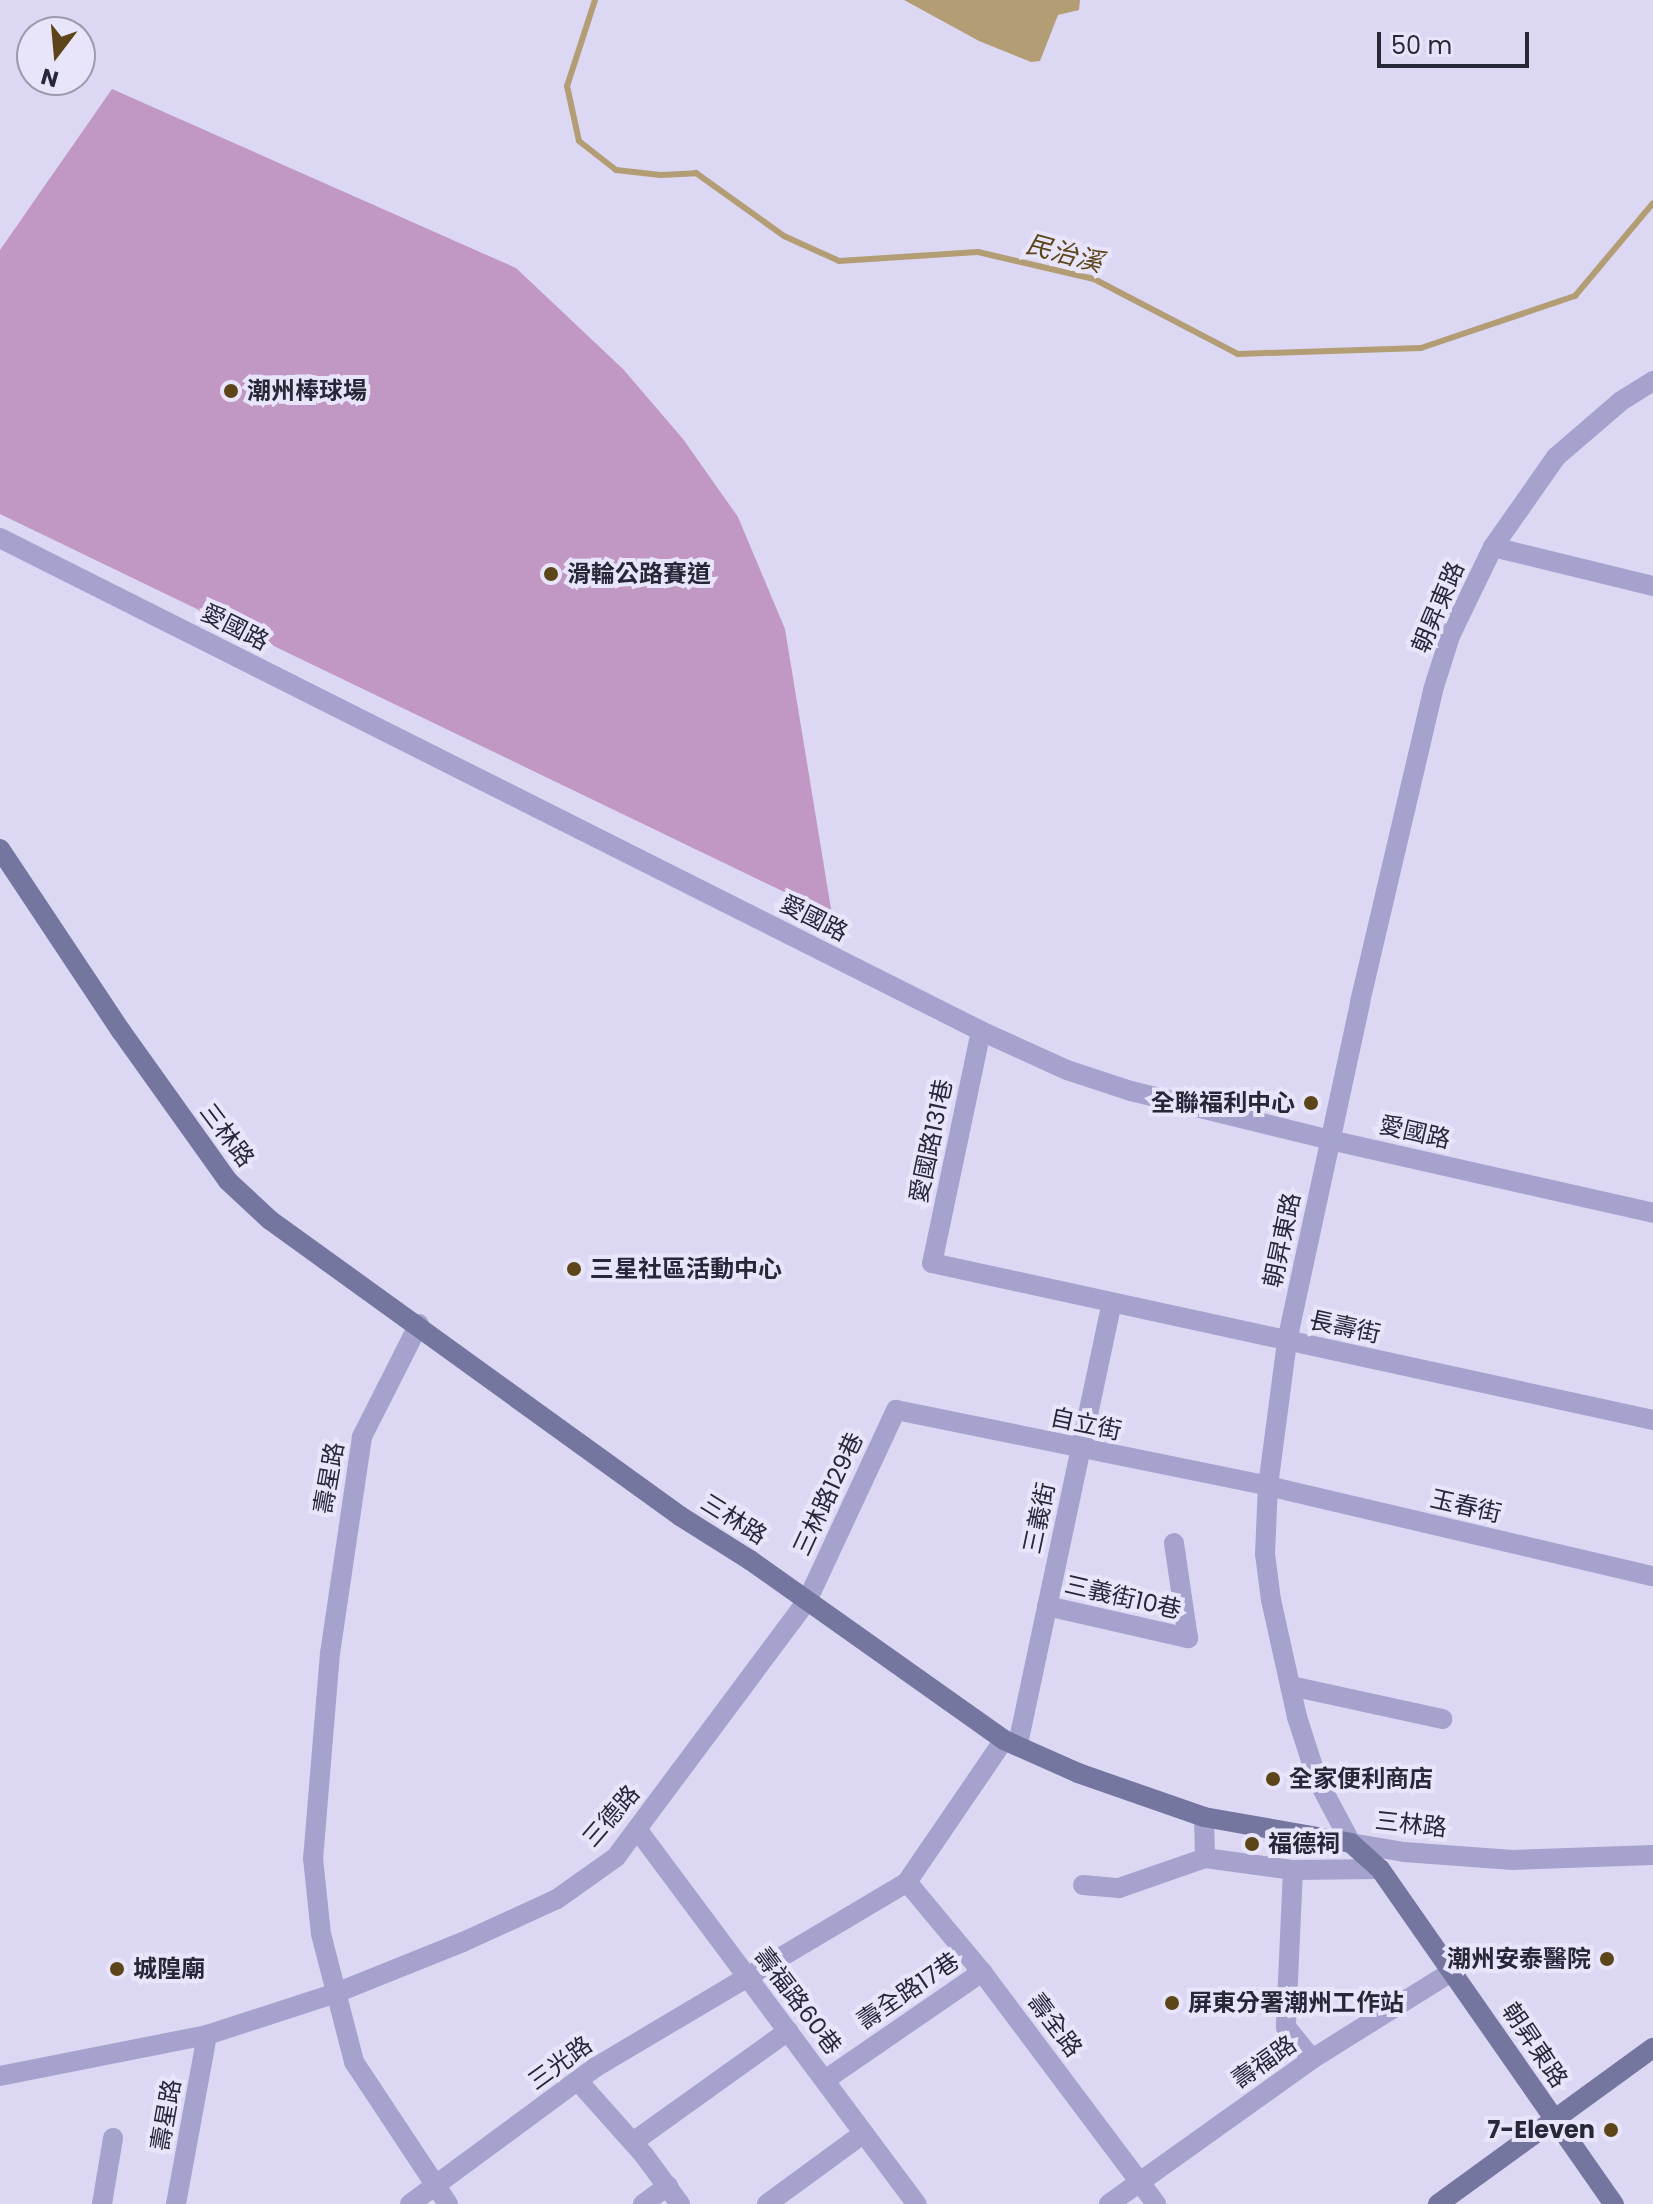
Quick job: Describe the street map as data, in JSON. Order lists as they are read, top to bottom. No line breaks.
{"streets":{"main road":["朝昇東路","三林路"],"street":["愛國路","愛國路131巷","長壽街","自立街","壽星路","三林路129巷","玉春街","三義街","三義街10巷","三德路","壽全路17巷","壽福路60巷","壽全路","壽福路","三光路"]},"crossings":[["朝昇東路","愛國路"],["朝昇東路","三林路"],["朝昇東路","長壽街"],["朝昇東路","自立街"],["朝昇東路","玉春街"],["朝昇東路","壽福路"],["愛國路","愛國路131巷"],["三林路","壽星路"],["三林路","三林路129巷"],["三林路","三義街"],["三林路","三德路"],["愛國路131巷","長壽街"],["長壽街","三義街"],["自立街","三林路129巷"],["自立街","玉春街"],["自立街","三義街"],["壽星路","三德路"],["三林路129巷","三德路"],["三義街","三義街10巷"],["三德路","壽福路60巷"],["壽全路17巷","壽福路60巷"],["壽全路17巷","壽全路"],["壽福路60巷","三光路"],["壽全路","壽福路"]],"water":["民治溪"],"places":["潮州棒球場","滑輪公路賽道","全聯福利中心","三星社區活動中心","全家便利商店","福德祠","潮州安泰醫院","城隍廟","屏東分署潮州工作站","7-Eleven"],"scale_bar":"50 m","north":"bottom"}
